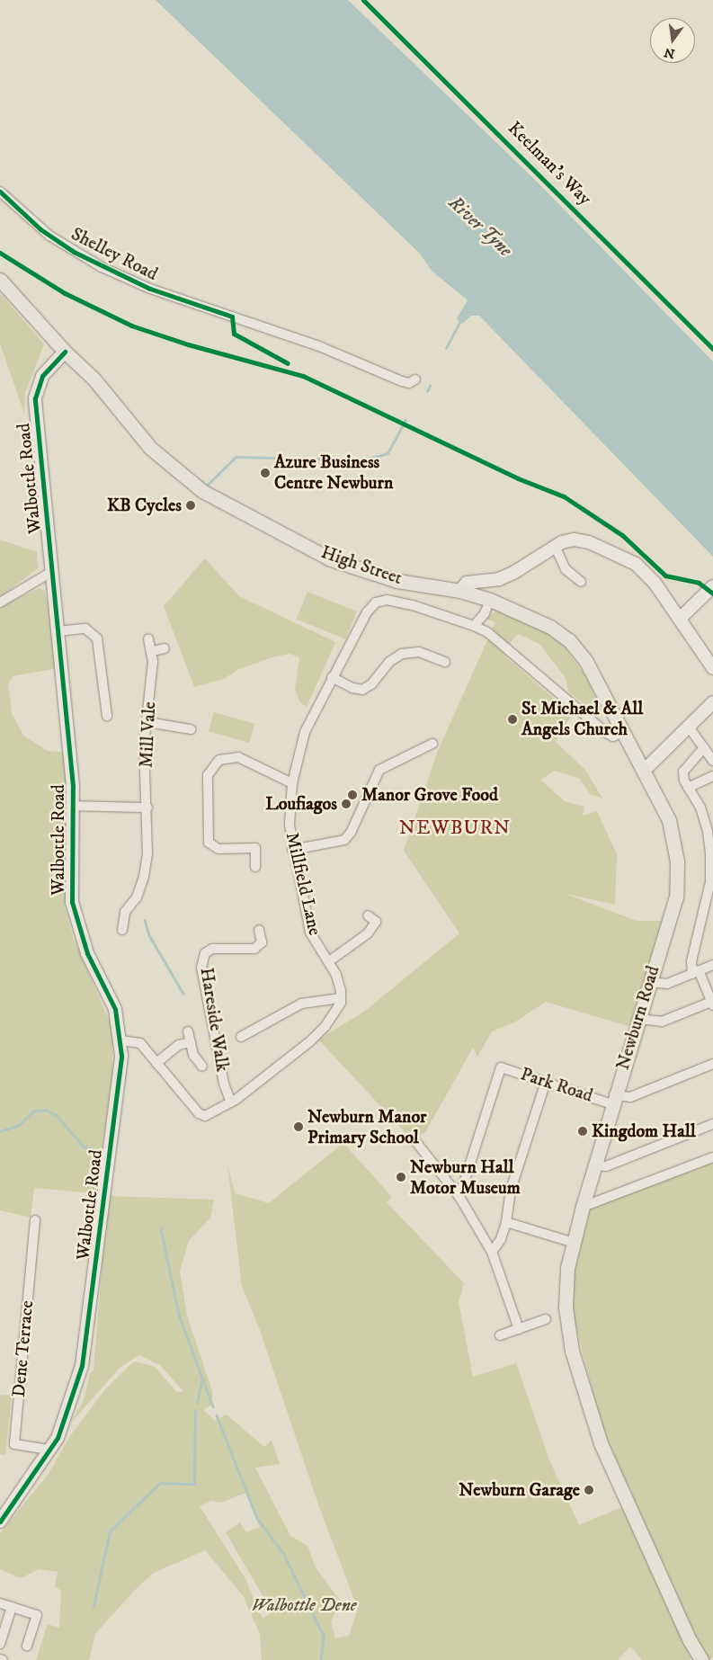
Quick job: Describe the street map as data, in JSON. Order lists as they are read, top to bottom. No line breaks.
{"streets":{"main road":["High Street","Newburn Road"],"street":["Shelley Road","Walbottle Road","Mill Vale","Millfield Lane","Hareside Walk","Park Road","Dene Terrace"],"cycle path":["Keelman's Way"]},"crossings":[["Walbottle Road","High Street"],["Walbottle Road","Dene Terrace"],["High Street","Millfield Lane"],["High Street","Newburn Road"],["Newburn Road","Park Road"]],"districts":["NEWBURN"],"water":["River Tyne"],"parks":["Walbottle Dene"],"places":["Azure Business Centre Newburn","KB Cycles","St Michael & All Angels Church","Manor Grove Food","Loufiagos","Newburn Manor Primary School","Kingdom Hall","Newburn Hall Motor Museum","Newburn Garage"],"north":"bottom"}
